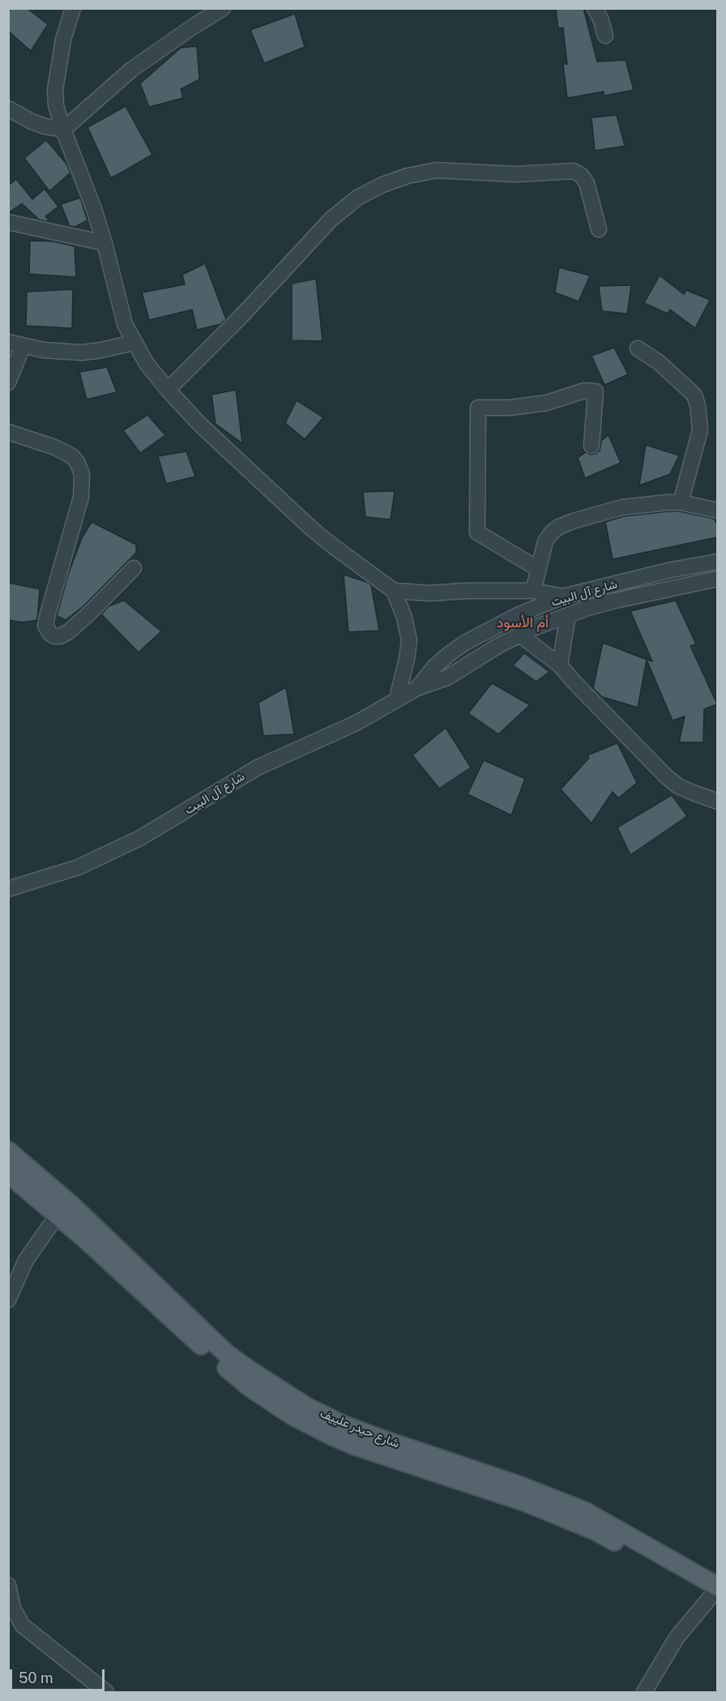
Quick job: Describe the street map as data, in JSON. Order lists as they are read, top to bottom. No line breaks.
{"streets":{"main road":["شارع حيدر علييف"],"street":["شارع آل البيت"]},"districts":["أم الأسود"],"scale_bar":"50 m"}
